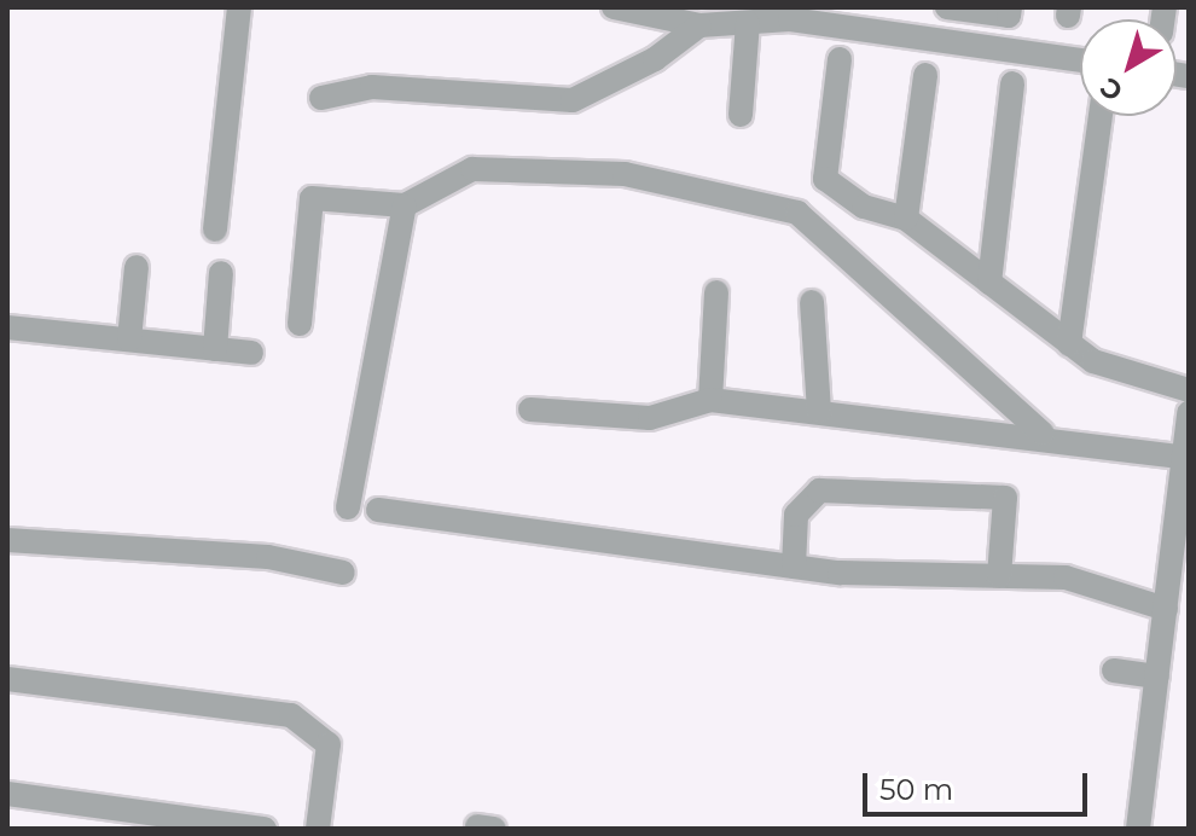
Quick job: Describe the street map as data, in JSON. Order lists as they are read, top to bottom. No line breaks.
{"scale_bar":"50 m","north":"bottom left"}
